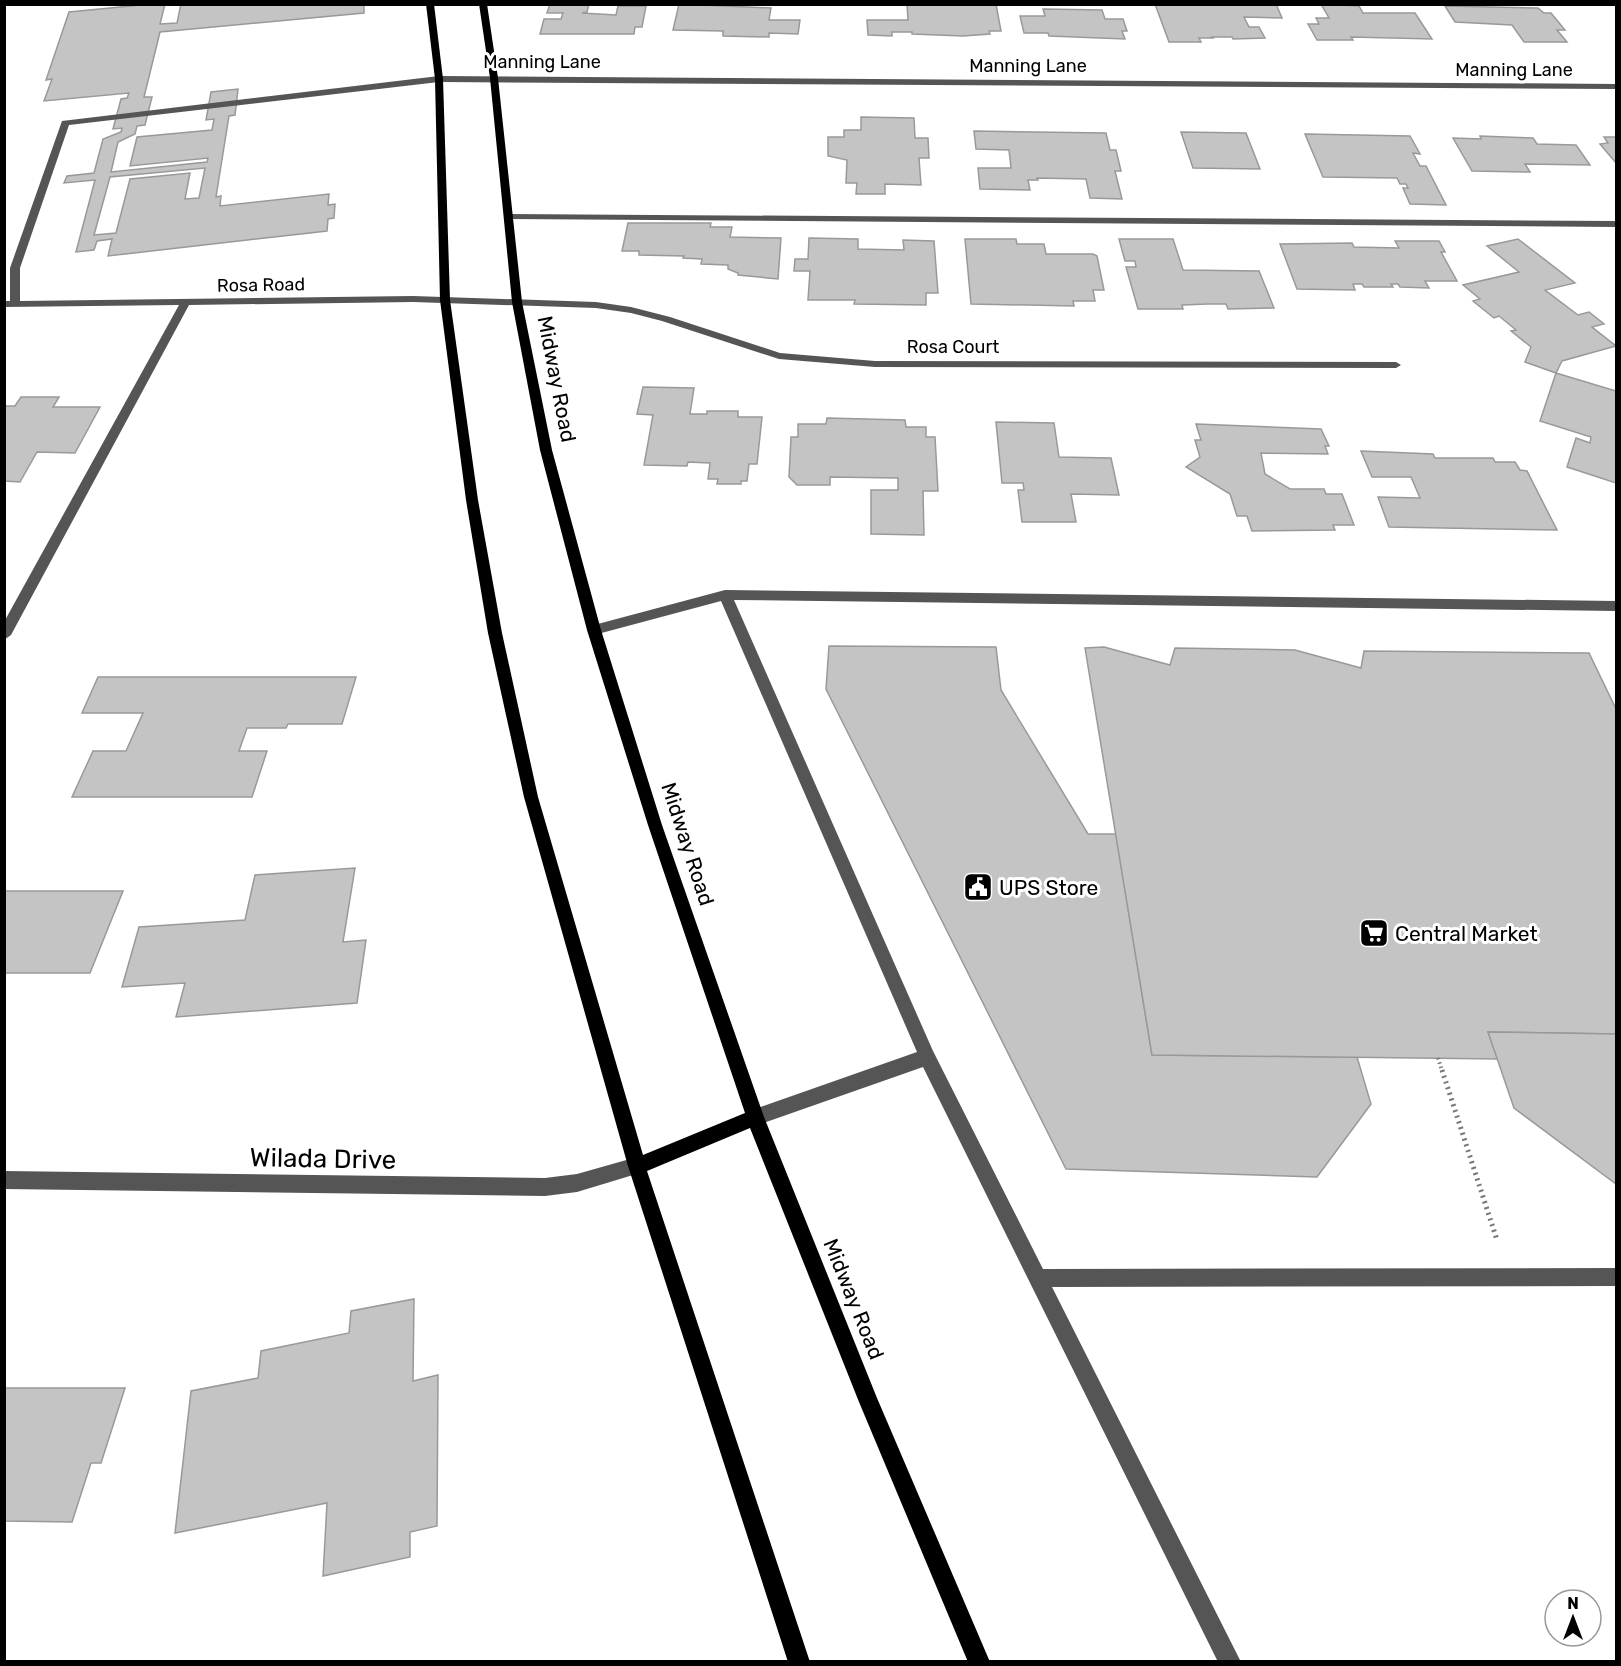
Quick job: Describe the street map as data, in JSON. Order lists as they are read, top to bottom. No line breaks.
{"streets":{"main road":["Midway Road"],"street":["Manning Lane","Rosa Road","Rosa Court","Wilada Drive"]},"crossings":[["Manning Lane","Rosa Road"],["Manning Lane","Midway Road"],["Rosa Road","Rosa Court"],["Rosa Road","Midway Road"],["Rosa Court","Midway Road"]],"places":{"public building":["UPS Store"],"supermarket":["Central Market"]},"north":"top"}
